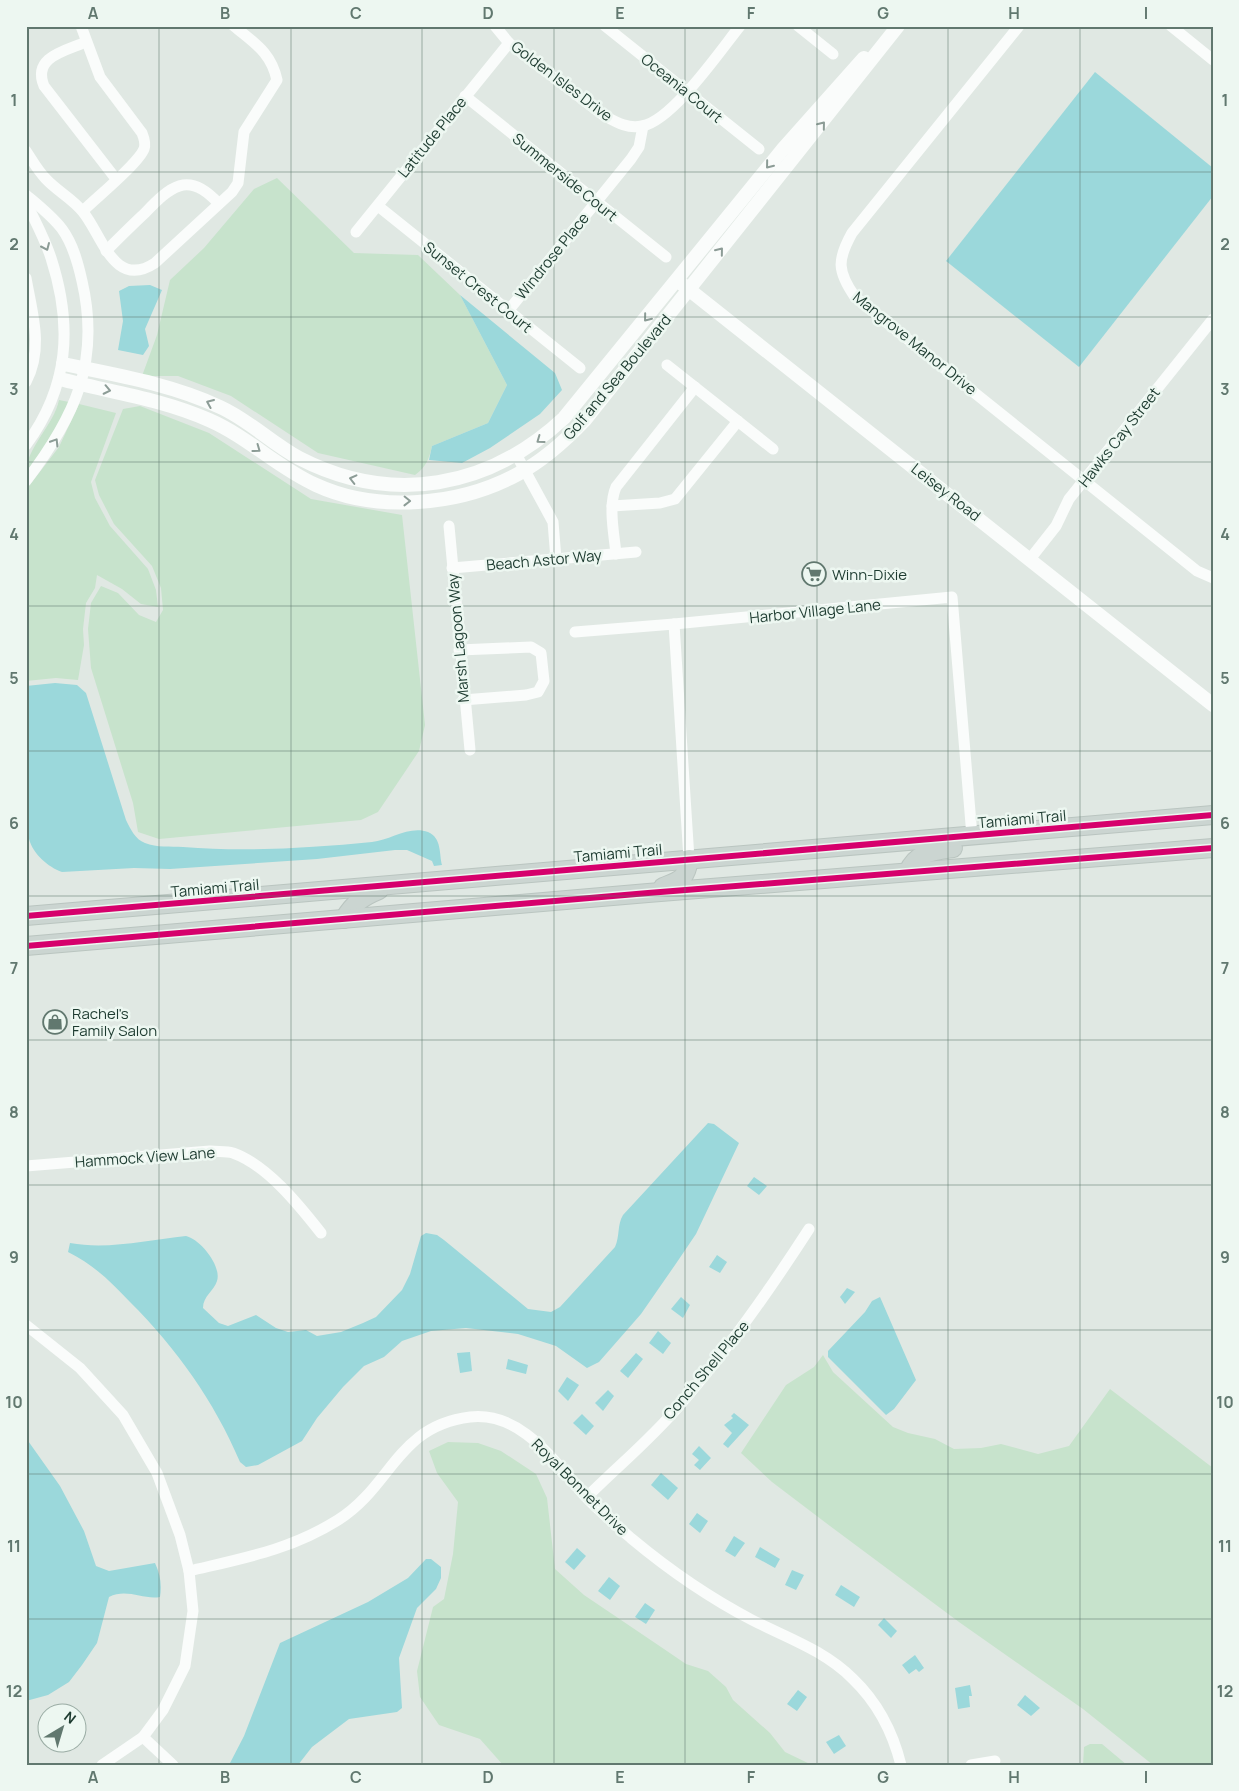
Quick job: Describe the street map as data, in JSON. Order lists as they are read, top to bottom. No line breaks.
{"streets":{"main road":["Tamiami Trail"],"street":["Golden Isles Drive","Oceania Court","Latitude Place","Summerside Court","Windrose Place","Sunset Crest Court","Mangrove Manor Drive","Golf and Sea Boulevard","Hawks Cay Street","Leisey Road","Beach Astor Way","Harbor Village Lane","Marsh Lagoon Way","Hammock View Lane","Conch Shell Place","Royal Bonnet Drive"]},"crossings":[["Golden Isles Drive","Latitude Place"],["Golden Isles Drive","Windrose Place"],["Latitude Place","Summerside Court"],["Latitude Place","Sunset Crest Court"],["Summerside Court","Windrose Place"],["Windrose Place","Sunset Crest Court"],["Mangrove Manor Drive","Hawks Cay Street"],["Golf and Sea Boulevard","Leisey Road"],["Hawks Cay Street","Leisey Road"],["Beach Astor Way","Marsh Lagoon Way"],["Harbor Village Lane","Tamiami Trail"],["Conch Shell Place","Royal Bonnet Drive"]],"places":{"supermarket":["Winn-Dixie"],"shop":["Rachel's Family Salon"]},"north":"top right","grid":{"columns":["A","B","C","D","E","F","G","H","I"],"rows":["1","2","3","4","5","6","7","8","9","10","11","12"]}}
